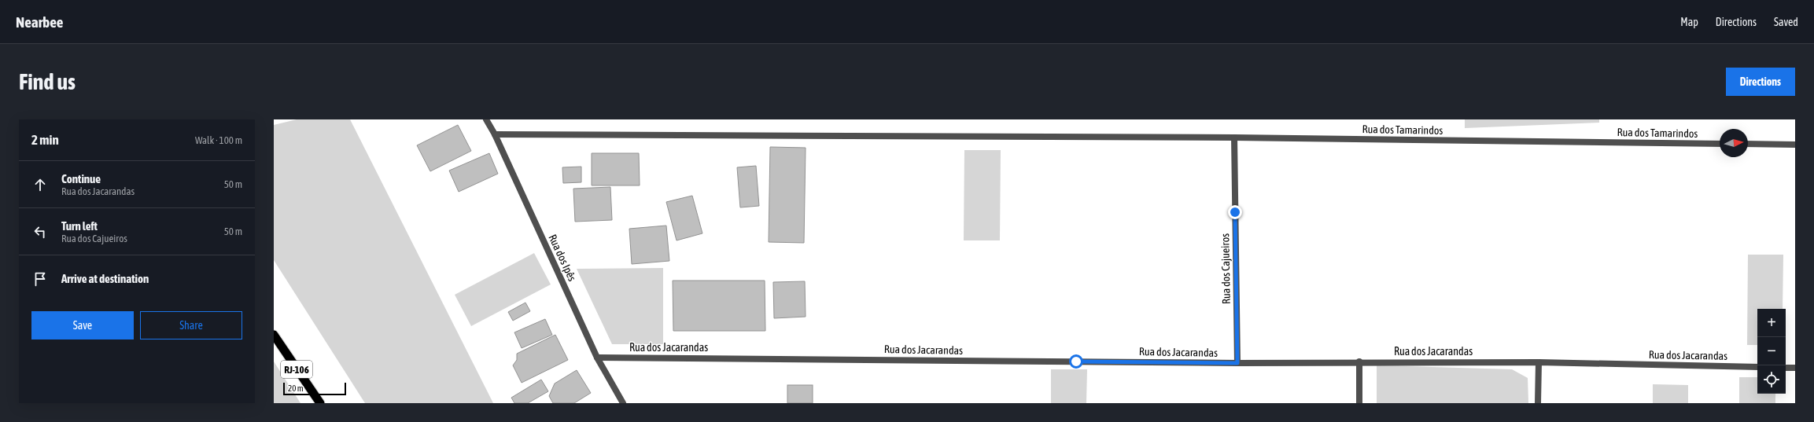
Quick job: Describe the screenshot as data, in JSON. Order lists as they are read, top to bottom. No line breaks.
{"streets":{"highway":["RJ-106"],"street":["Rua dos Tamarindos","Rua dos Ipês","Rua dos Cajueiros","Rua dos Jacarandas"]},"crossings":[["Rua dos Tamarindos","Rua dos Ipês"],["Rua dos Tamarindos","Rua dos Cajueiros"],["Rua dos Ipês","Rua dos Jacarandas"],["Rua dos Cajueiros","Rua dos Jacarandas"]],"scale_bar":"20 m","north":"right","page":{"header":"Nearbee","nav":["Map","Directions","Saved"],"buttons":["Directions",["Save","Share"]],"title":"Find us","heading":["2 min","Walk · 100 m"],"list":[["Continue","Rua dos Jacarandas","50 m"],["Turn left","Rua dos Cajueiros","50 m"],"Arrive at destination"],"map_buttons":["+","−"],"scale":"20 m"}}
